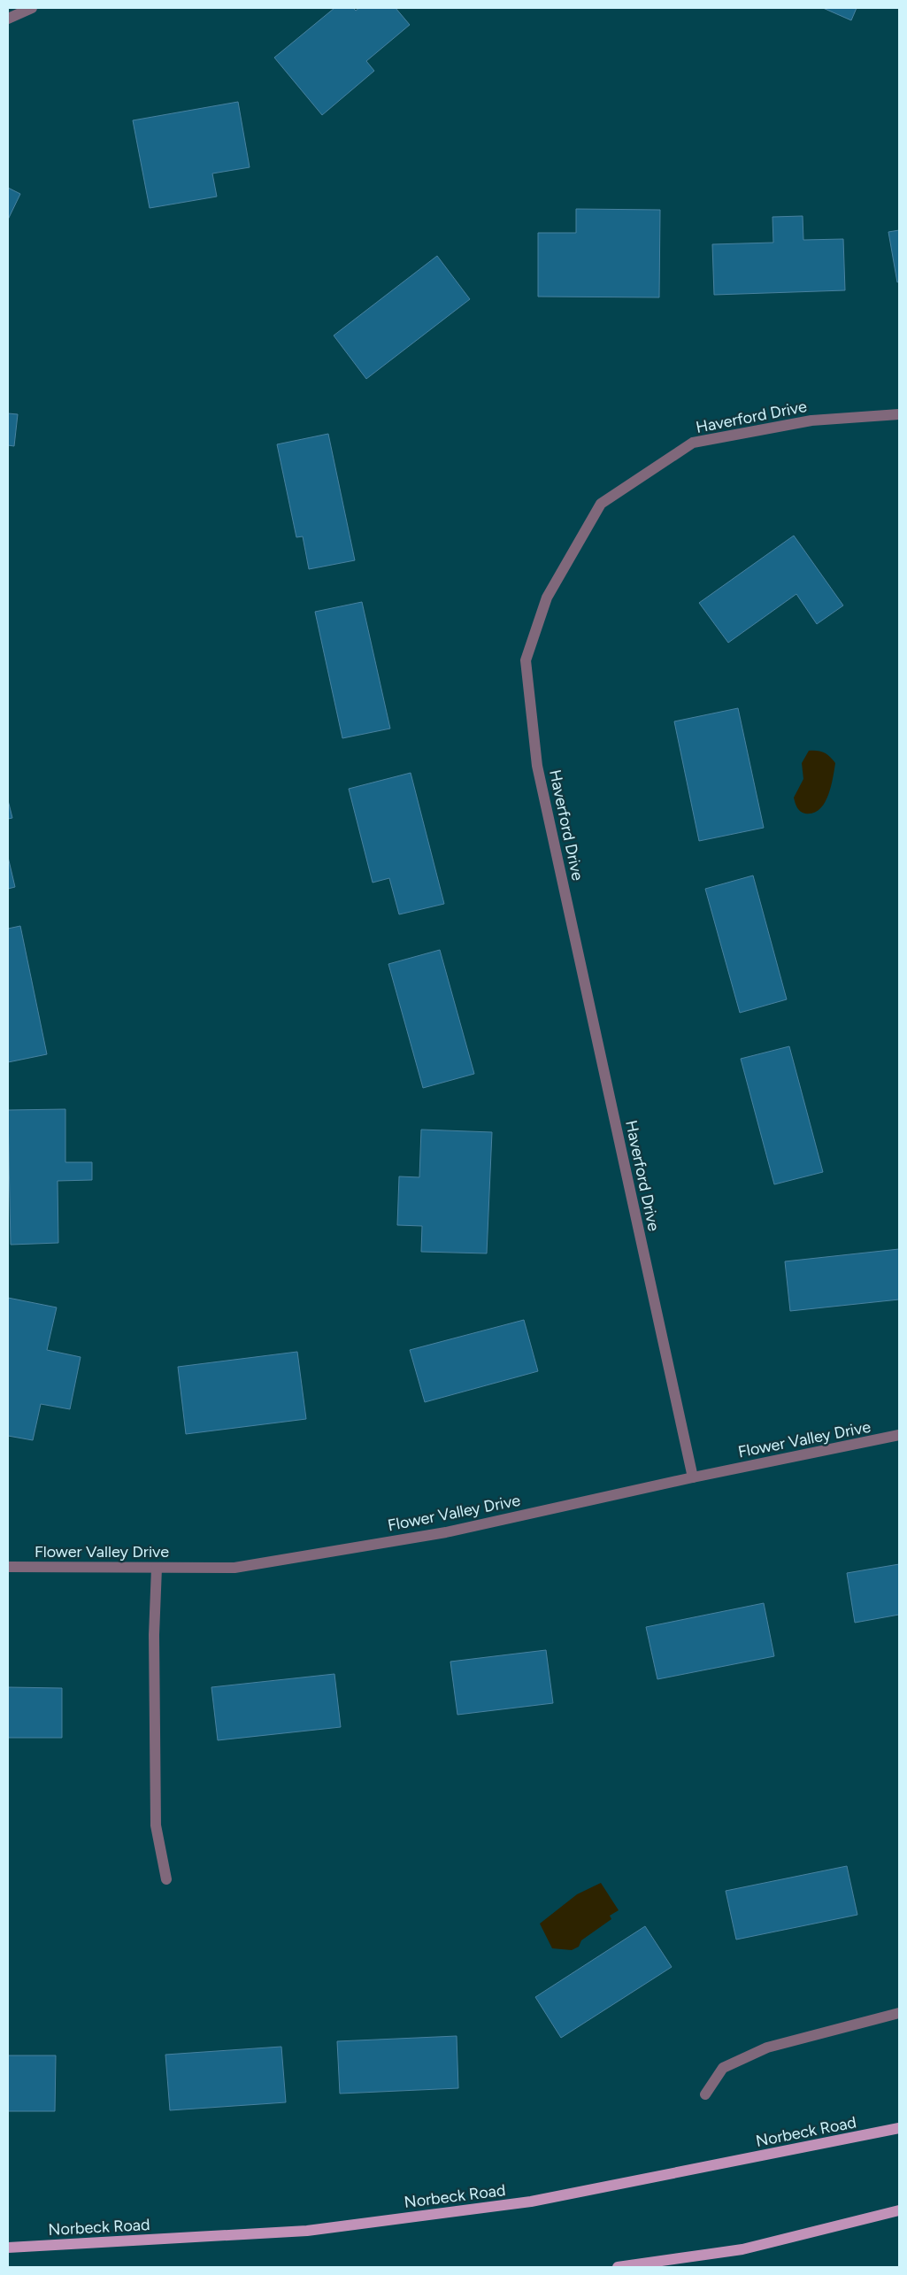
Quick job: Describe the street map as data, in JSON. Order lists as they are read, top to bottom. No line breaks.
{"streets":{"main road":["Norbeck Road"],"street":["Haverford Drive","Flower Valley Drive"]},"crossings":[["Haverford Drive","Flower Valley Drive"]]}
